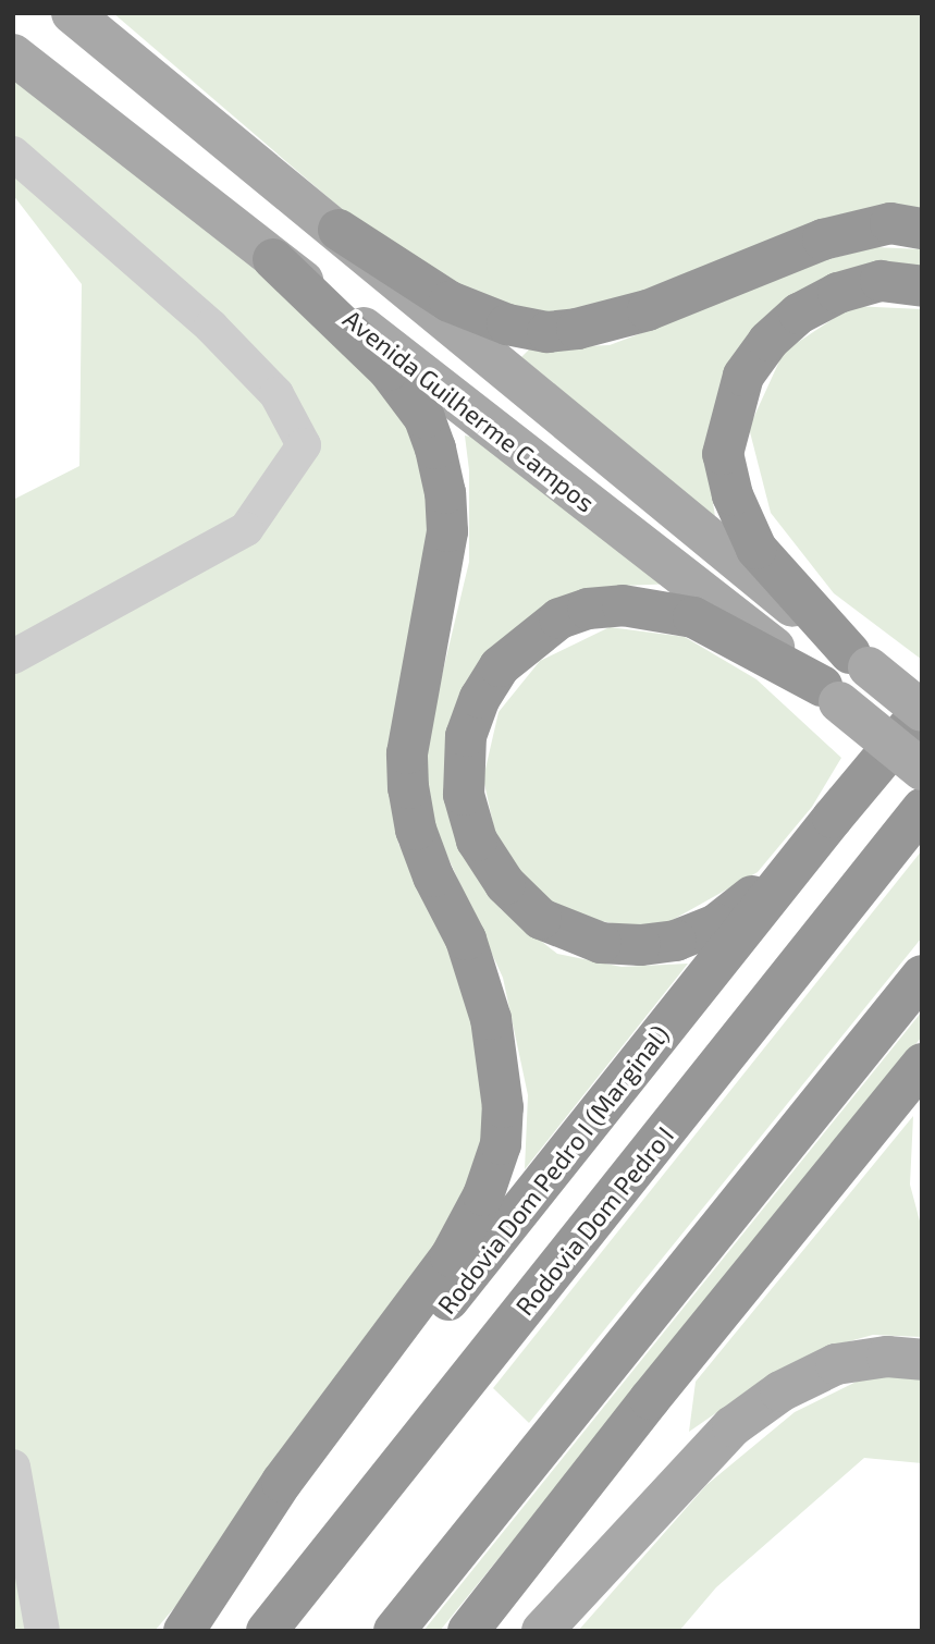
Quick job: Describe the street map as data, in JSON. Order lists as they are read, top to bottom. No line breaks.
{"streets":{"highway":["Rodovia Dom Pedro I (Marginal)","Rodovia Dom Pedro I"],"main road":["Avenida Guilherme Campos"]},"crossings":[["Avenida Guilherme Campos","Rodovia Dom Pedro I (Marginal)"]]}
